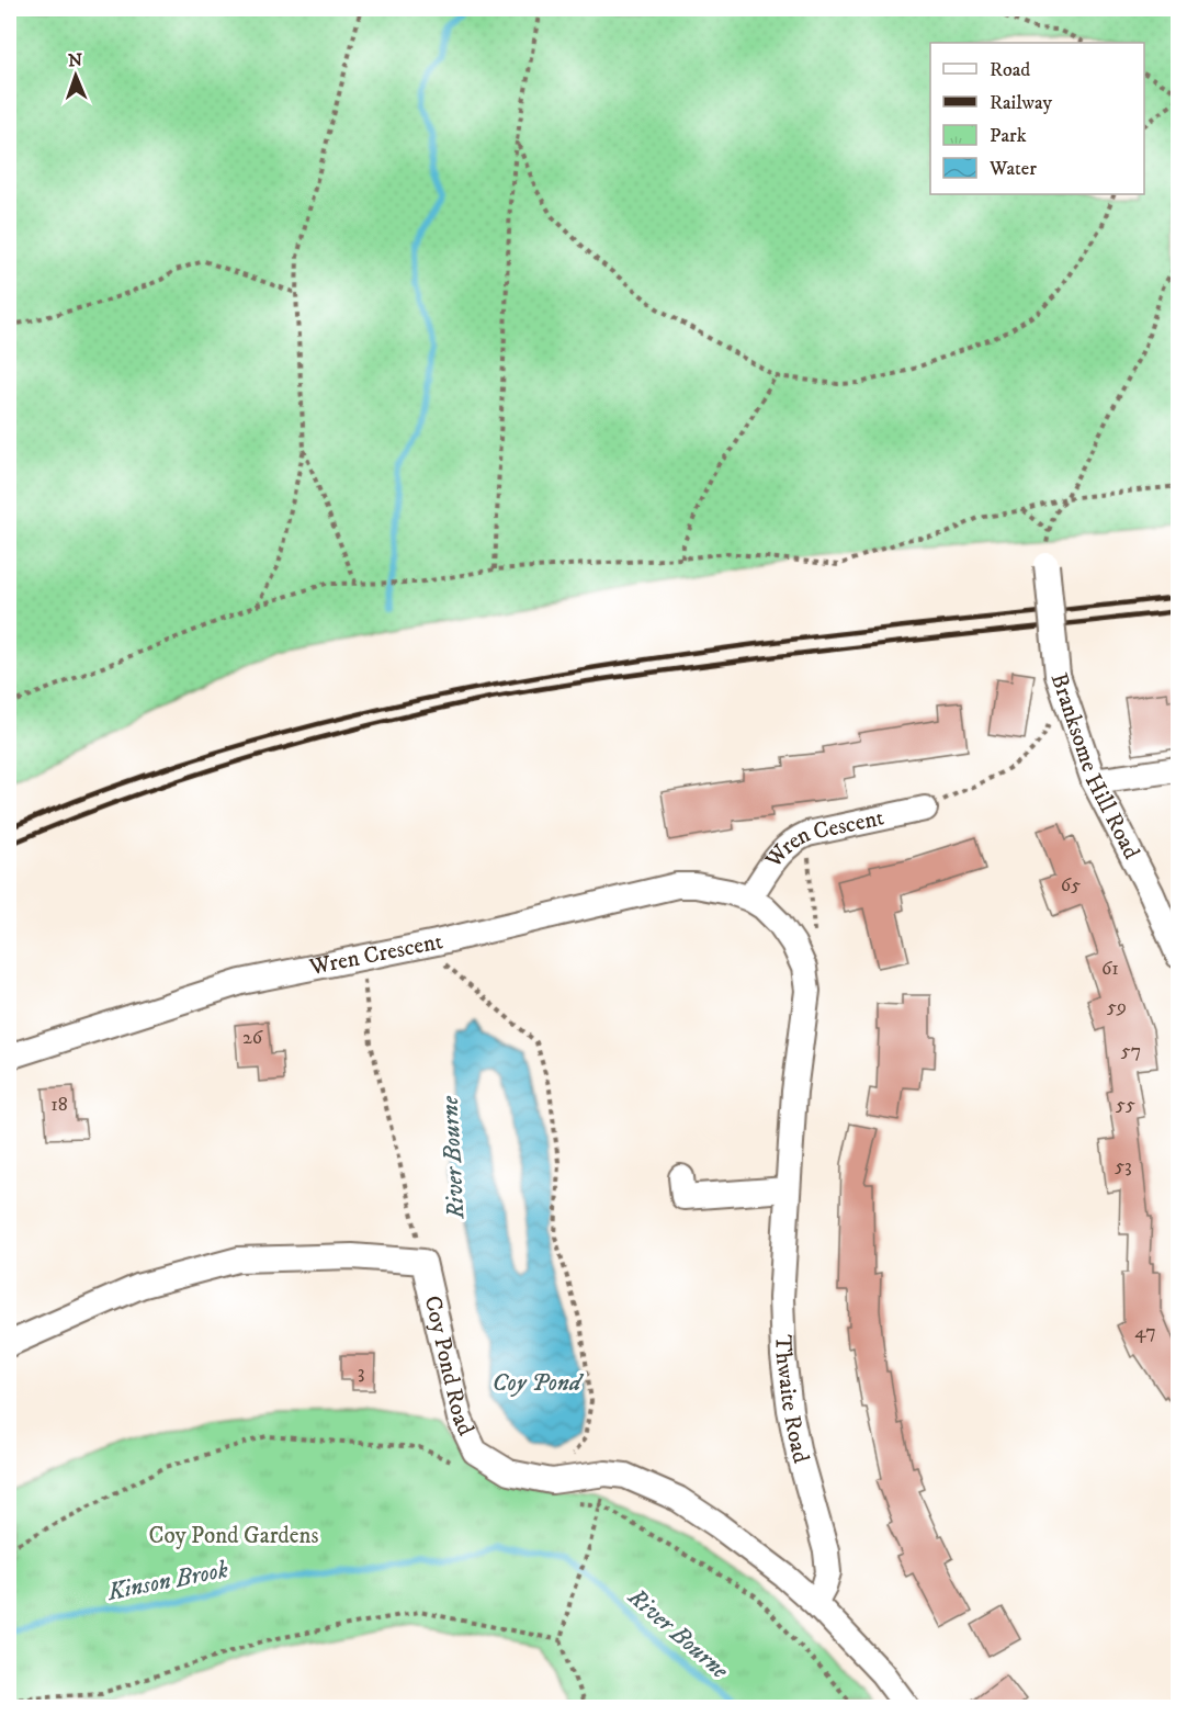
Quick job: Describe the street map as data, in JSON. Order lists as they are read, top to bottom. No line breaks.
{"streets":{"street":["Branksome Hill Road","Wren Cescent","Wren Crescent","Coy Pond Road","Thwaite Road"]},"crossings":[["Wren Cescent","Wren Crescent"],["Wren Cescent","Thwaite Road"],["Wren Crescent","Thwaite Road"],["Coy Pond Road","Thwaite Road"]],"water":["River Bourne","Coy Pond","Kinson Brook"],"parks":["Coy Pond Gardens"],"house_numbers":["65","61","59","26","57","18","55","53","47","3"],"legend":["Road","Railway","Park","Water"],"north":"top"}
